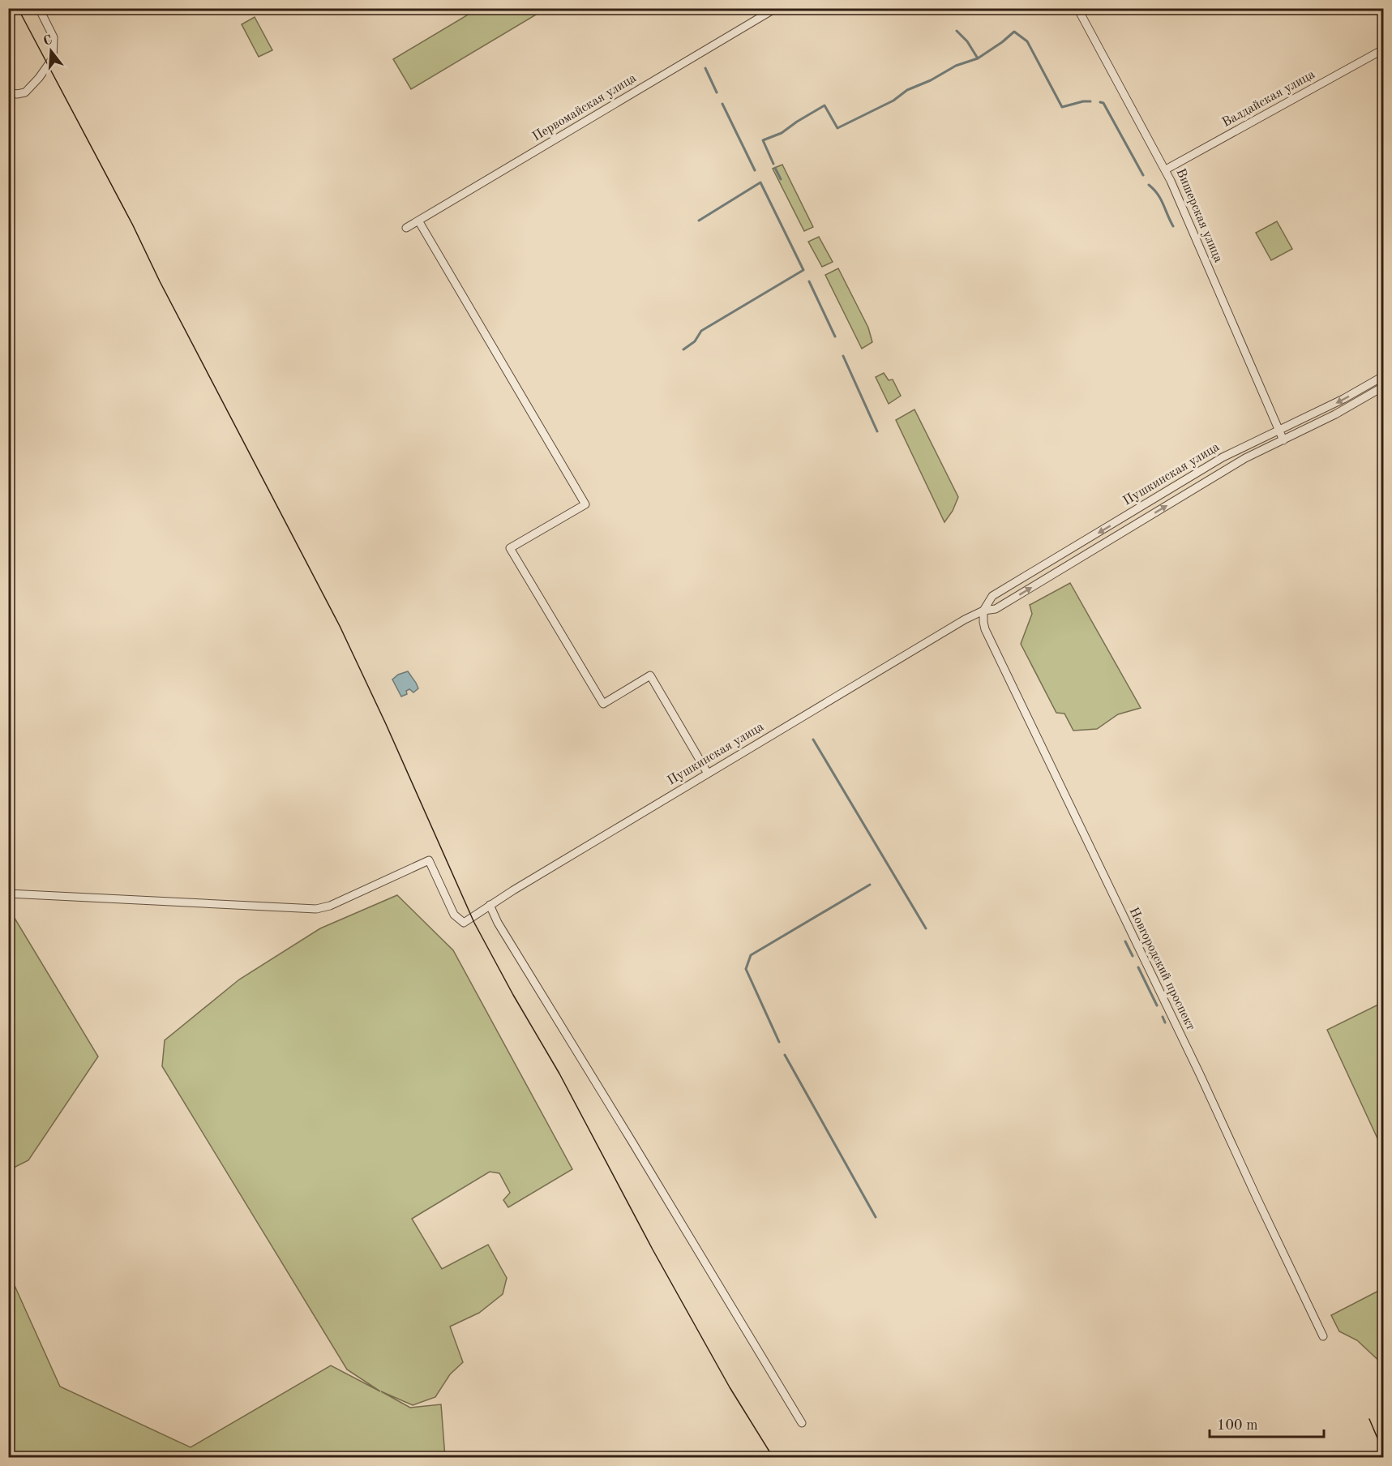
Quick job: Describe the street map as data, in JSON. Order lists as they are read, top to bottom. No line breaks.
{"streets":{"street":["Валдайская улица","Первомайская улица","Вишерская улица","Пушкинская улица","Новгородский проспект"]},"crossings":[["Валдайская улица","Вишерская улица"],["Вишерская улица","Пушкинская улица"],["Пушкинская улица","Новгородский проспект"]],"scale_bar":"100 m","north":"top"}
